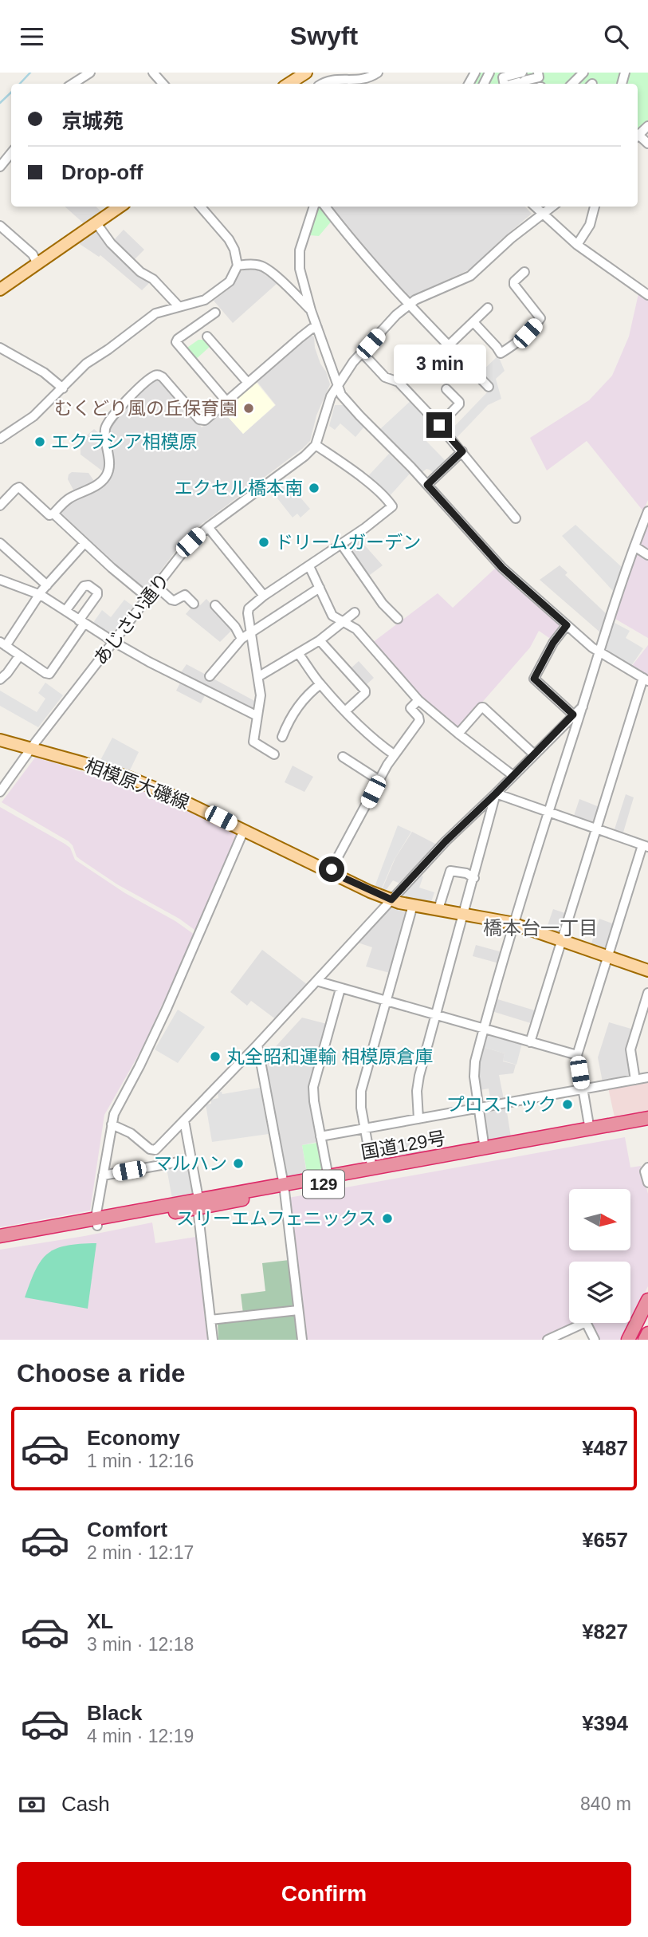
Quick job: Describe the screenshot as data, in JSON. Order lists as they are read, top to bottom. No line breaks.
{"streets":{"highway":["国道129号","129"],"main road":["相模原大磯線"],"street":["あじさい通り"]},"crossings":[["あじさい通り","相模原大磯線"]],"districts":["橋本台一丁目"],"places":["むくどり風の丘保育園","エクラシア相模原","エクセル橋本南","ドリームガーデン","丸全昭和運輸 相模原倉庫","プロストック","マルハン","スリーエムフェニックス"],"north":"right","page":{"header":"Swyft","banner":["京城苑","Drop-off"],"bubble":"3 min","heading":"Choose a ride","list":[{"name":"Economy","note":"1 min · 12:16","value":"¥487"},{"name":"Comfort","note":"2 min · 12:17","value":"¥657"},{"name":"XL","note":"3 min · 12:18","value":"¥827"},{"name":"Black","note":"4 min · 12:19","value":"¥394"}],"pay":["Cash","840 m"],"buttons":"Confirm"}}
